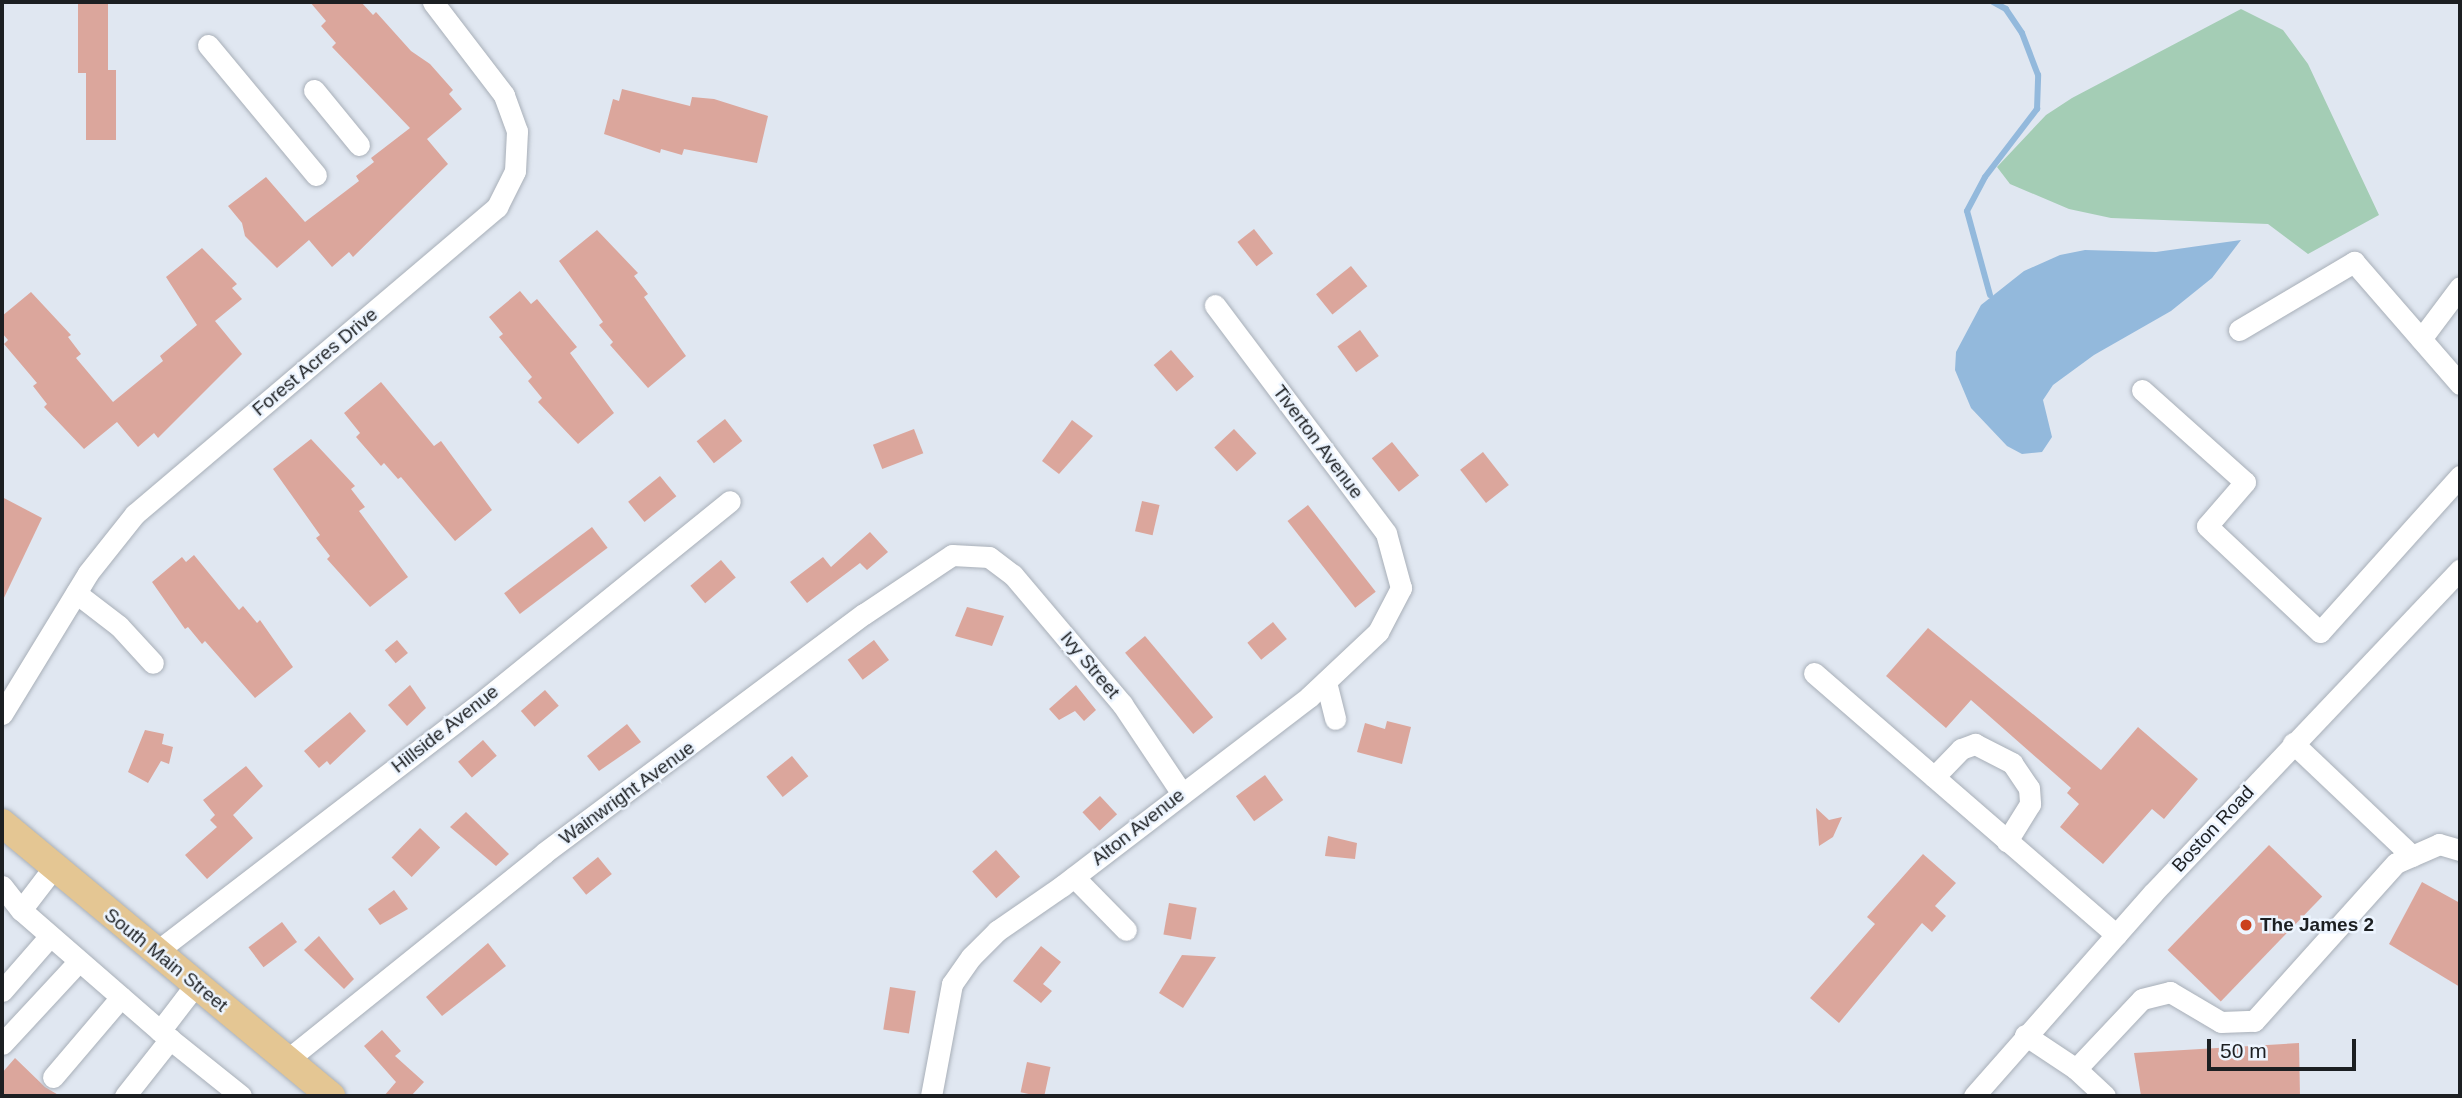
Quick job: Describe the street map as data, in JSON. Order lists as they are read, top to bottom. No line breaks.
{"streets":{"main road":["South Main Street"],"street":["Forest Acres Drive","Tiverton Avenue","Ivy Street","Hillside Avenue","Wainwright Avenue","Alton Avenue","Boston Road"]},"crossings":[["Tiverton Avenue","Alton Avenue"],["Ivy Street","Wainwright Avenue"],["Ivy Street","Alton Avenue"],["Hillside Avenue","South Main Street"],["Wainwright Avenue","South Main Street"]],"places":["The James 2"],"scale_bar":"50 m"}
